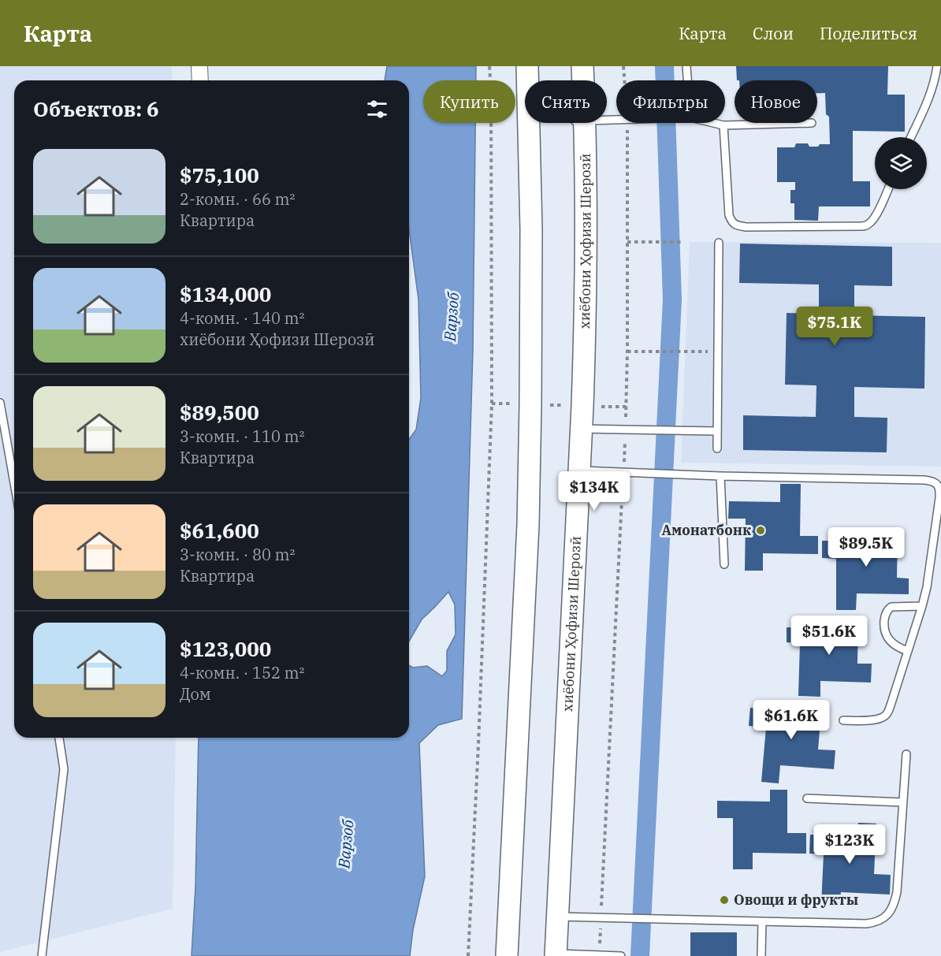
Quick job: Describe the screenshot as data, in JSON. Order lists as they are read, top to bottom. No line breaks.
{"streets":{"main road":["хиёбони Ҳофизи Шерозӣ"]},"water":["Варзоб"],"places":["Амонатбонк","Овощи и фрукты"],"page":{"header":"Карта","nav":["Карта","Слои","Поделиться"],"chip":["Купить","Снять","Фильтры","Новое"],"heading":"Объектов: 6","list":[{"name":"$75,100","note":"2-комн. · 66 m² · Квартира"},{"name":"$134,000","note":"4-комн. · 140 m² · хиёбони Ҳофизи Шерозӣ"},{"name":"$89,500","note":"3-комн. · 110 m² · Квартира"},{"name":"$61,600","note":"3-комн. · 80 m² · Квартира"},{"name":"$123,000","note":"4-комн. · 152 m² · Дом"}],"price":["$75.1K","$134K","$89.5K","$51.6K","$61.6K","$123K"]}}
